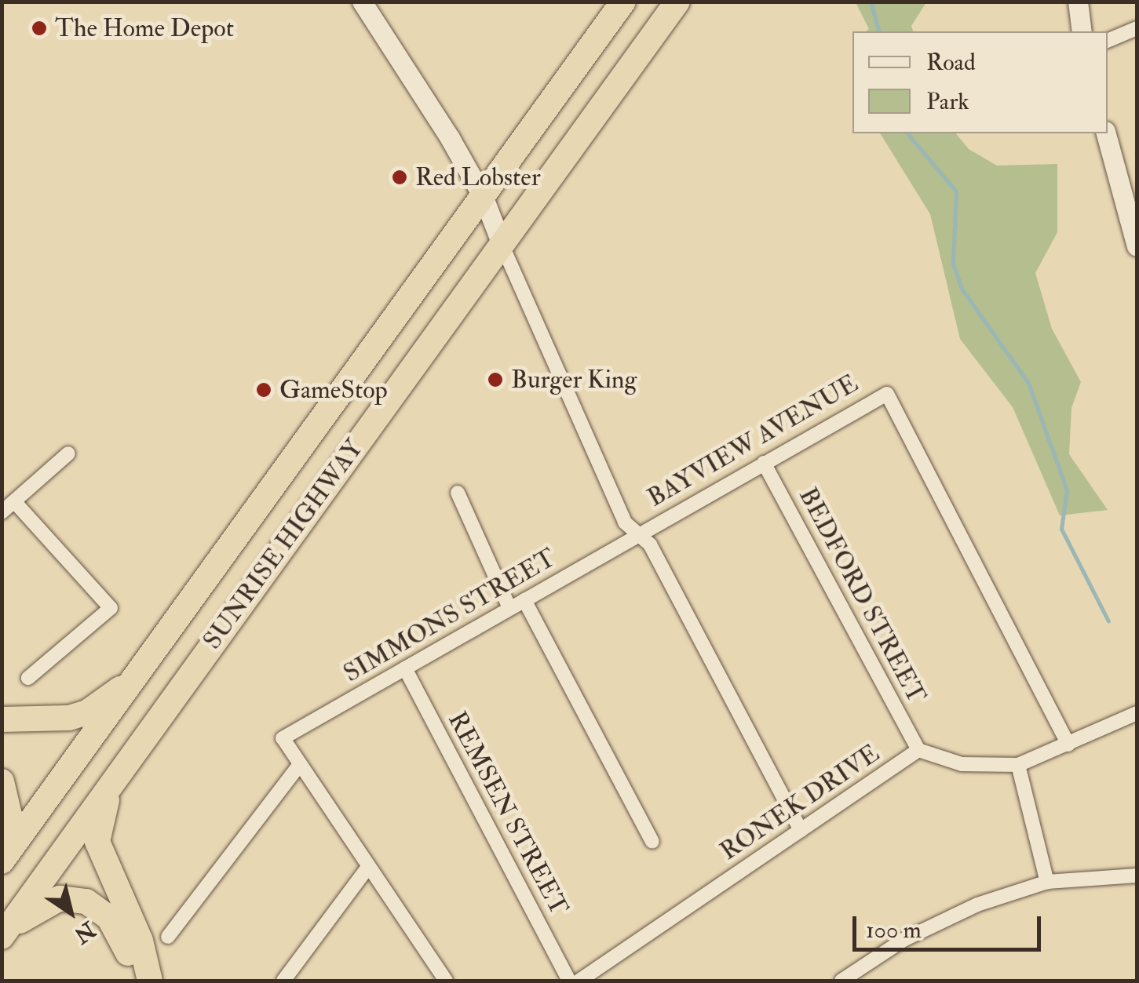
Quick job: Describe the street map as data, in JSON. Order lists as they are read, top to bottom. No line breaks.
{"streets":{"highway":["SUNRISE HIGHWAY"],"street":["BAYVIEW AVENUE","BEDFORD STREET","SIMMONS STREET","RONEK DRIVE","REMSEN STREET"]},"crossings":[["BAYVIEW AVENUE","SUNRISE HIGHWAY"],["BAYVIEW AVENUE","BEDFORD STREET"],["BAYVIEW AVENUE","SIMMONS STREET"],["BAYVIEW AVENUE","RONEK DRIVE"],["BEDFORD STREET","RONEK DRIVE"],["SIMMONS STREET","REMSEN STREET"]],"places":["The Home Depot","Red Lobster","Burger King","GameStop"],"legend":["Road","Park"],"scale_bar":"100 m","north":"bottom right"}
